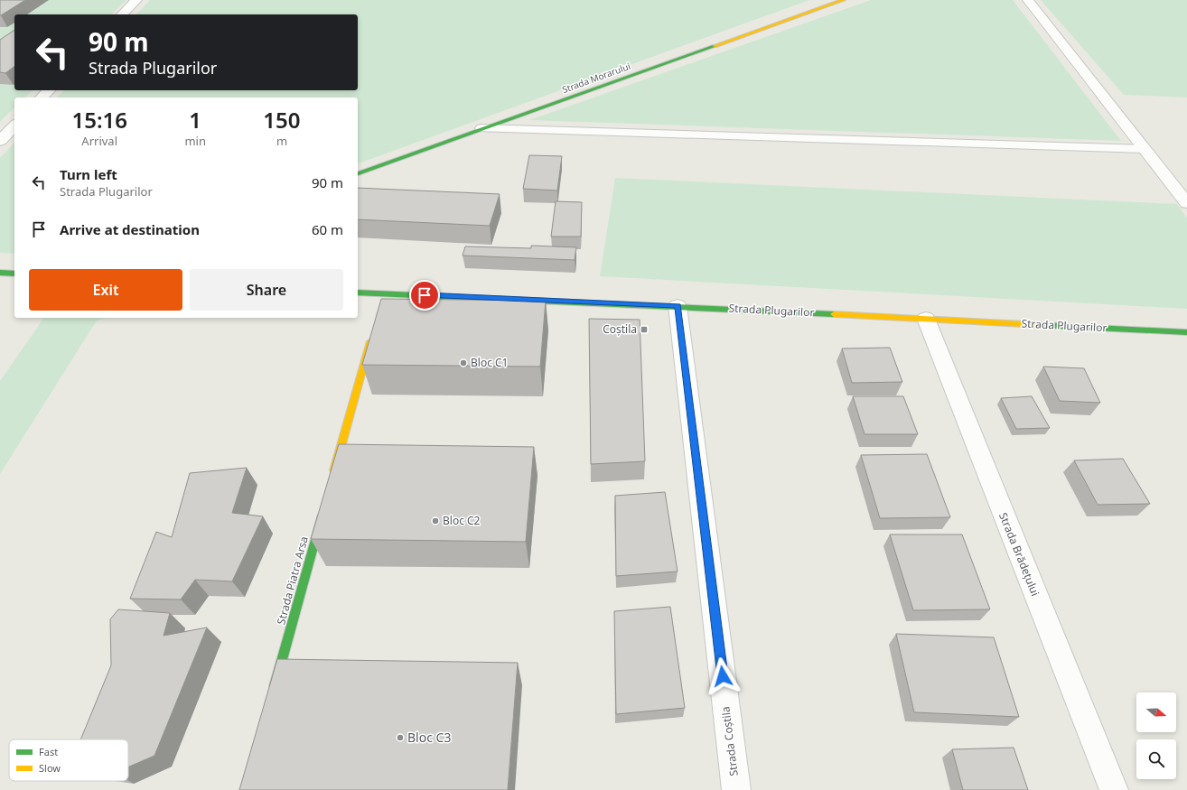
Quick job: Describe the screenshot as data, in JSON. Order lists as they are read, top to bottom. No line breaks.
{"streets":{"street":["Strada Morarului","Strada Plugarilor","Strada Brădețului","Strada Piatra Arsa","Strada Coștila"]},"crossings":[["Strada Plugarilor","Strada Brădețului"],["Strada Plugarilor","Strada Coștila"]],"places":{"transit":["Coștila"],"other":["Bloc C1","Bloc C2","Bloc C3"]},"legend":["Fast","Slow"],"north":"right","page":{"turn":["90 m","Strada Plugarilor"],"eta":["15:16","Arrival","1","min","150","m"],"list":[{"name":"Turn left","note":"Strada Plugarilor","value":"90 m"},{"name":"Arrive at destination","value":"60 m"}],"buttons":["Exit","Share"]}}
